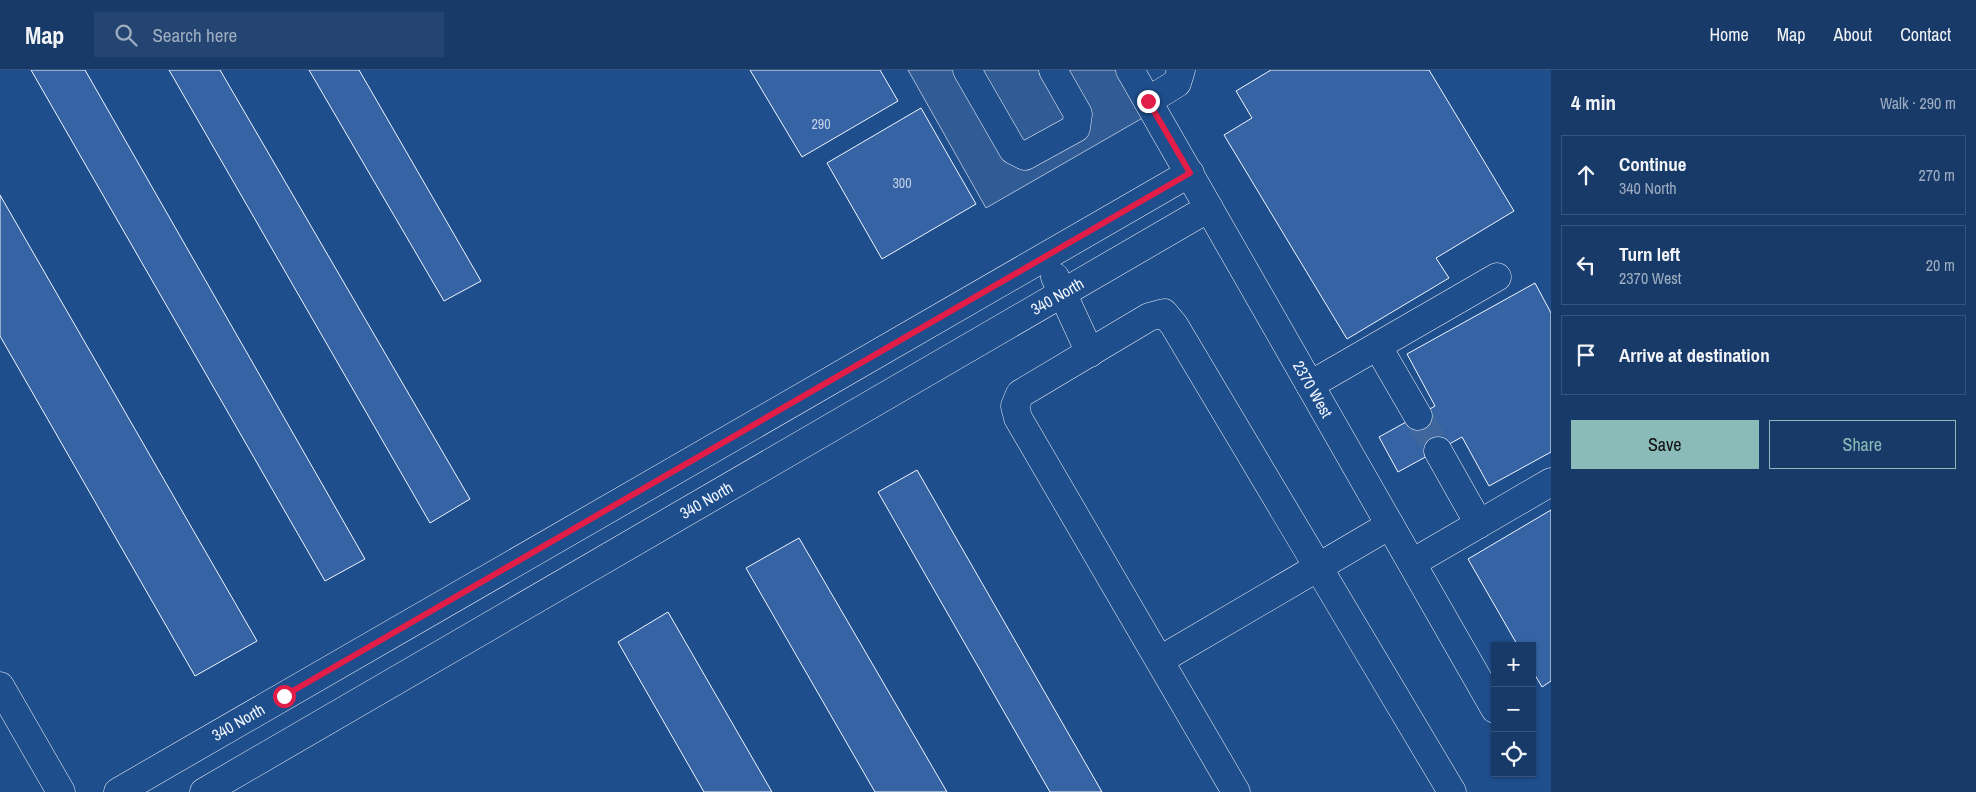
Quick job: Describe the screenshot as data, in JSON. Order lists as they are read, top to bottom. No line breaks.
{"streets":{"street":["340 North","2370 West"]},"crossings":[["340 North","2370 West"]],"house_numbers":["290","300"],"page":{"header":"Map","search":"Search here","nav":["Home","Map","About","Contact"],"heading":["4 min","Walk · 290 m"],"list":[["Continue","340 North","270 m"],["Turn left","2370 West","20 m"],"Arrive at destination"],"buttons":["Save","Share"],"map_buttons":["+","−"]}}
